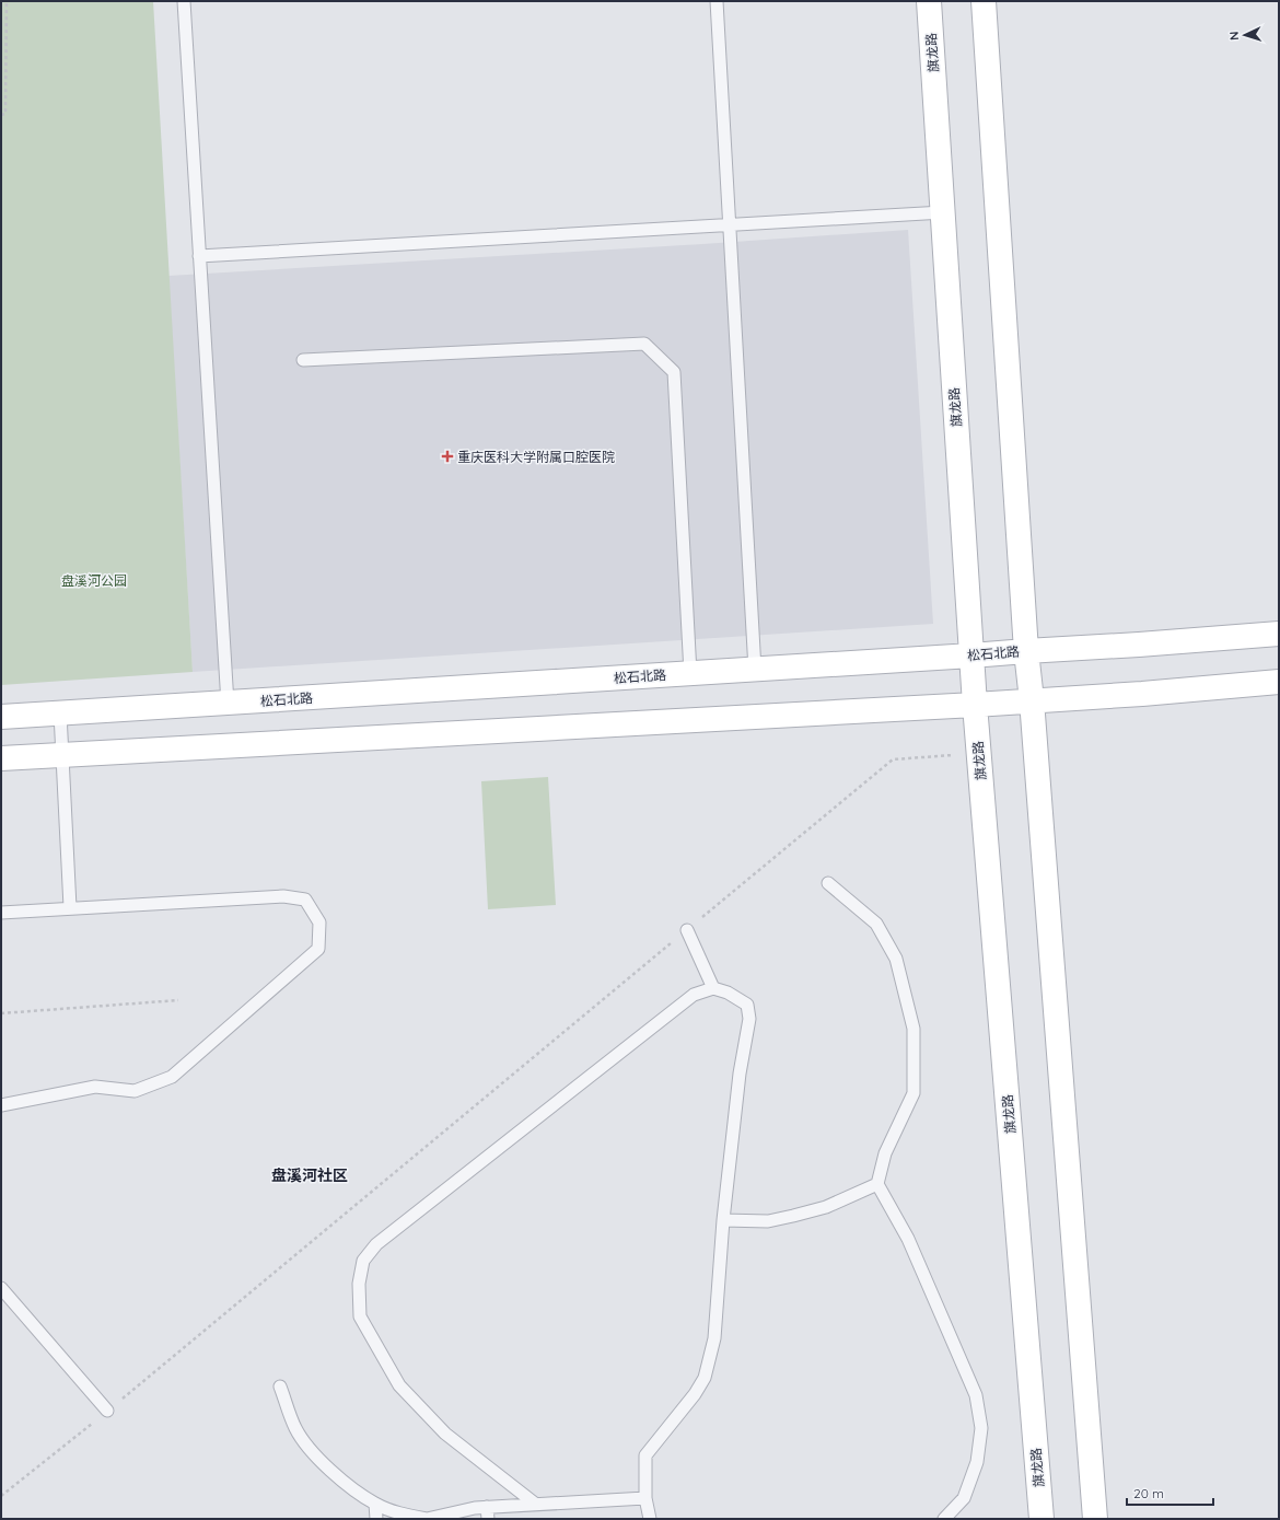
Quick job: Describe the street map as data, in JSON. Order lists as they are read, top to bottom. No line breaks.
{"streets":{"main road":["旗龙路","松石北路"]},"crossings":[["旗龙路","松石北路"]],"districts":["盘溪河社区"],"parks":["盘溪河公园"],"places":{"health":["重庆医科大学附属口腔医院"]},"scale_bar":"20 m","north":"left"}
